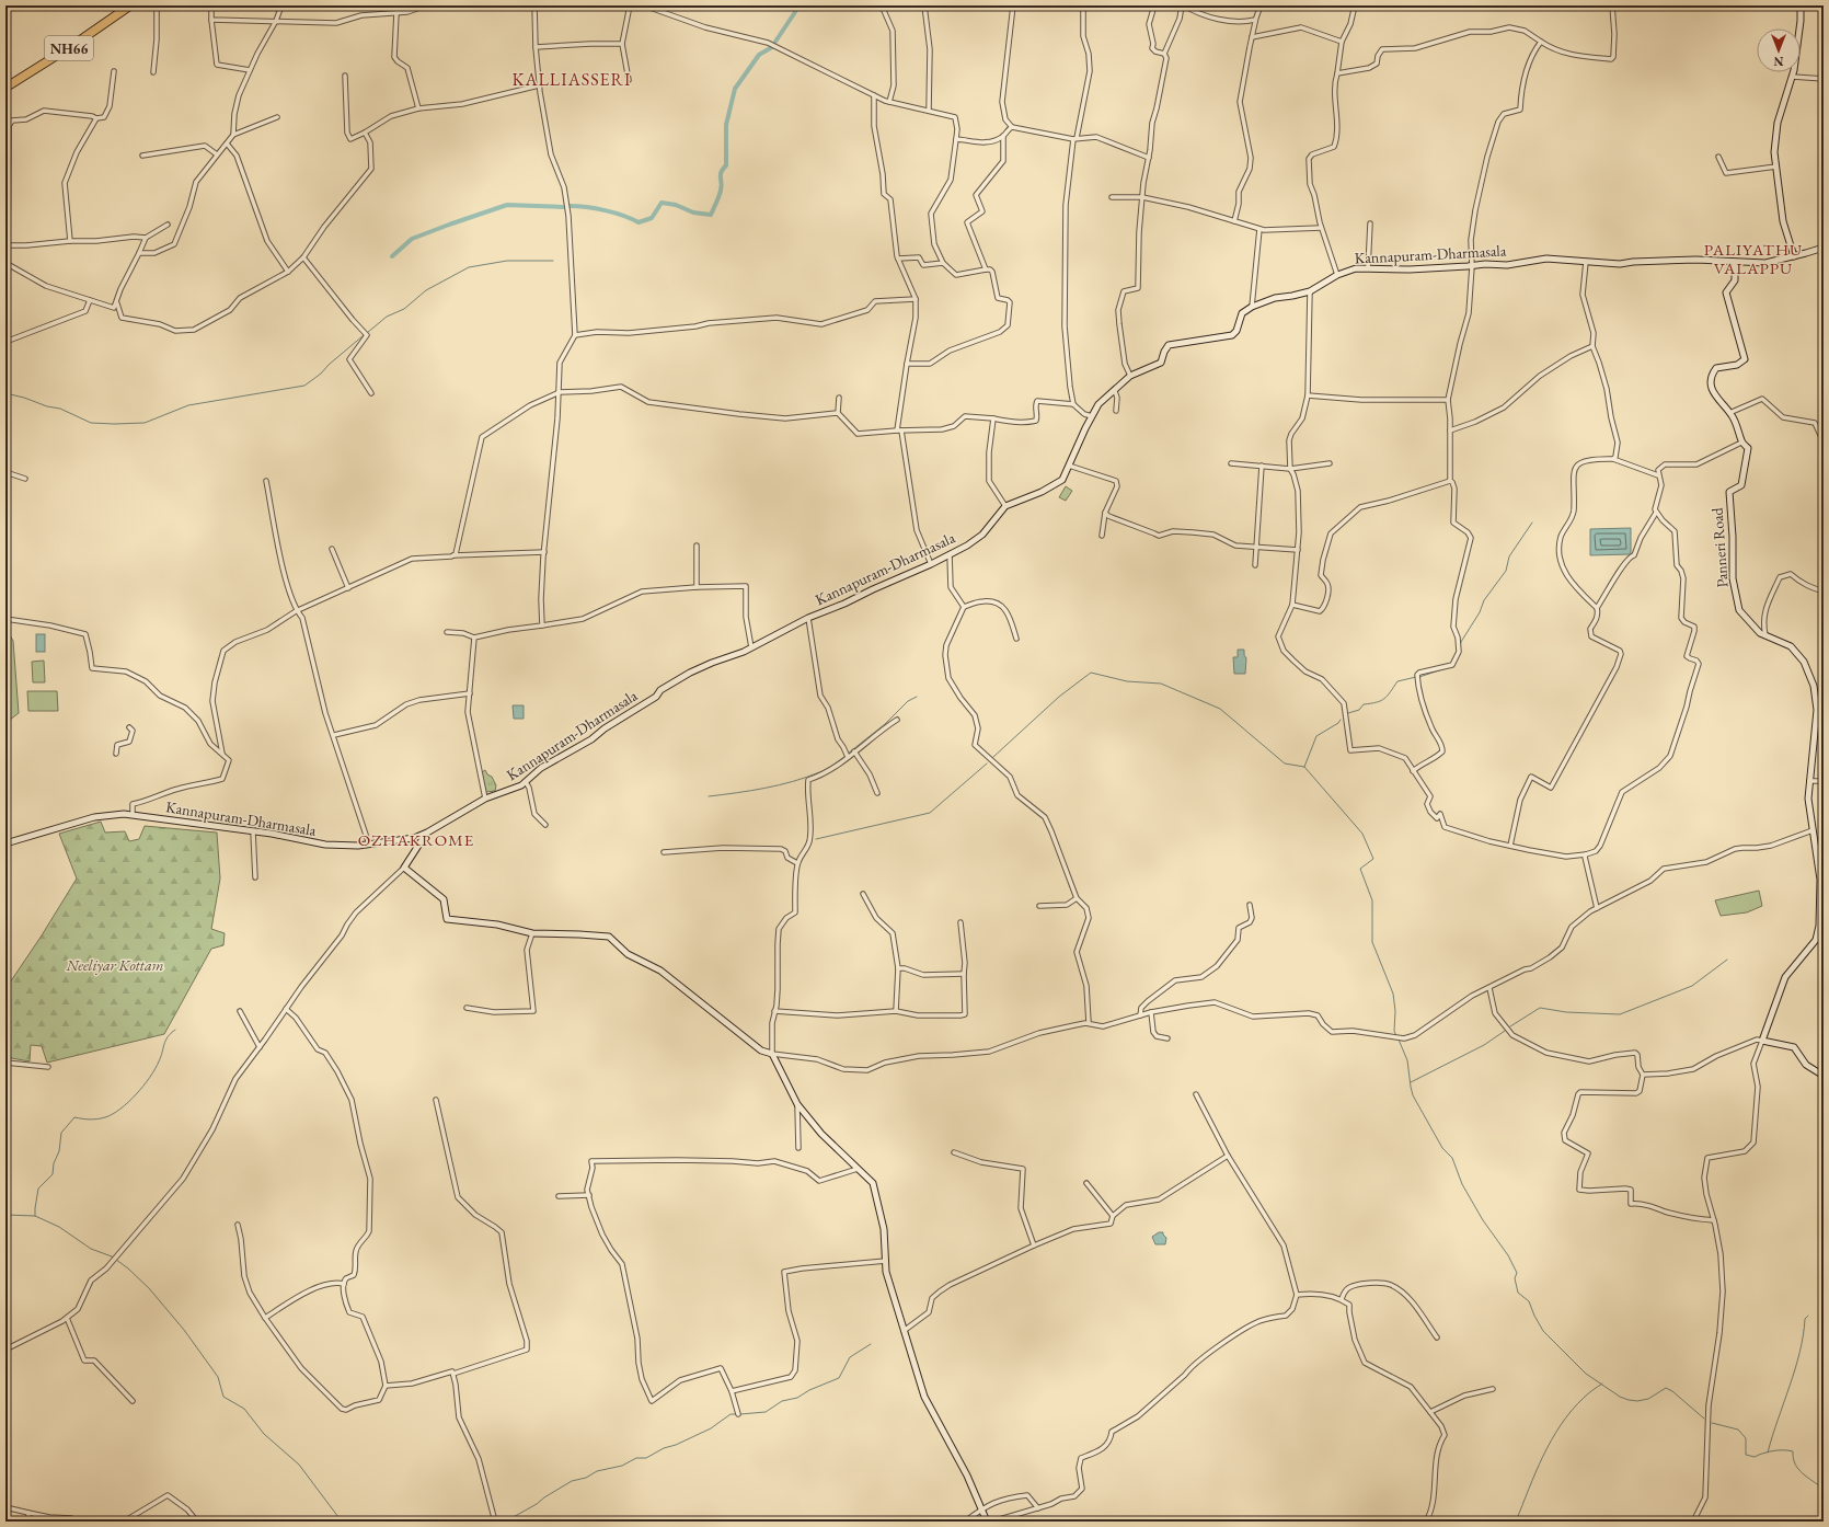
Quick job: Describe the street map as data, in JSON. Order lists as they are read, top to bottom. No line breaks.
{"streets":{"highway":["NH66"],"main road":["Kannapuram-Dharmasala","Panneri Road"]},"crossings":[["Kannapuram-Dharmasala","Panneri Road"]],"districts":["KALLIASSERI","PALIYATHU VALAPPU","OZHAKROME"],"parks":["Neeliyar Kottam"],"north":"bottom"}
